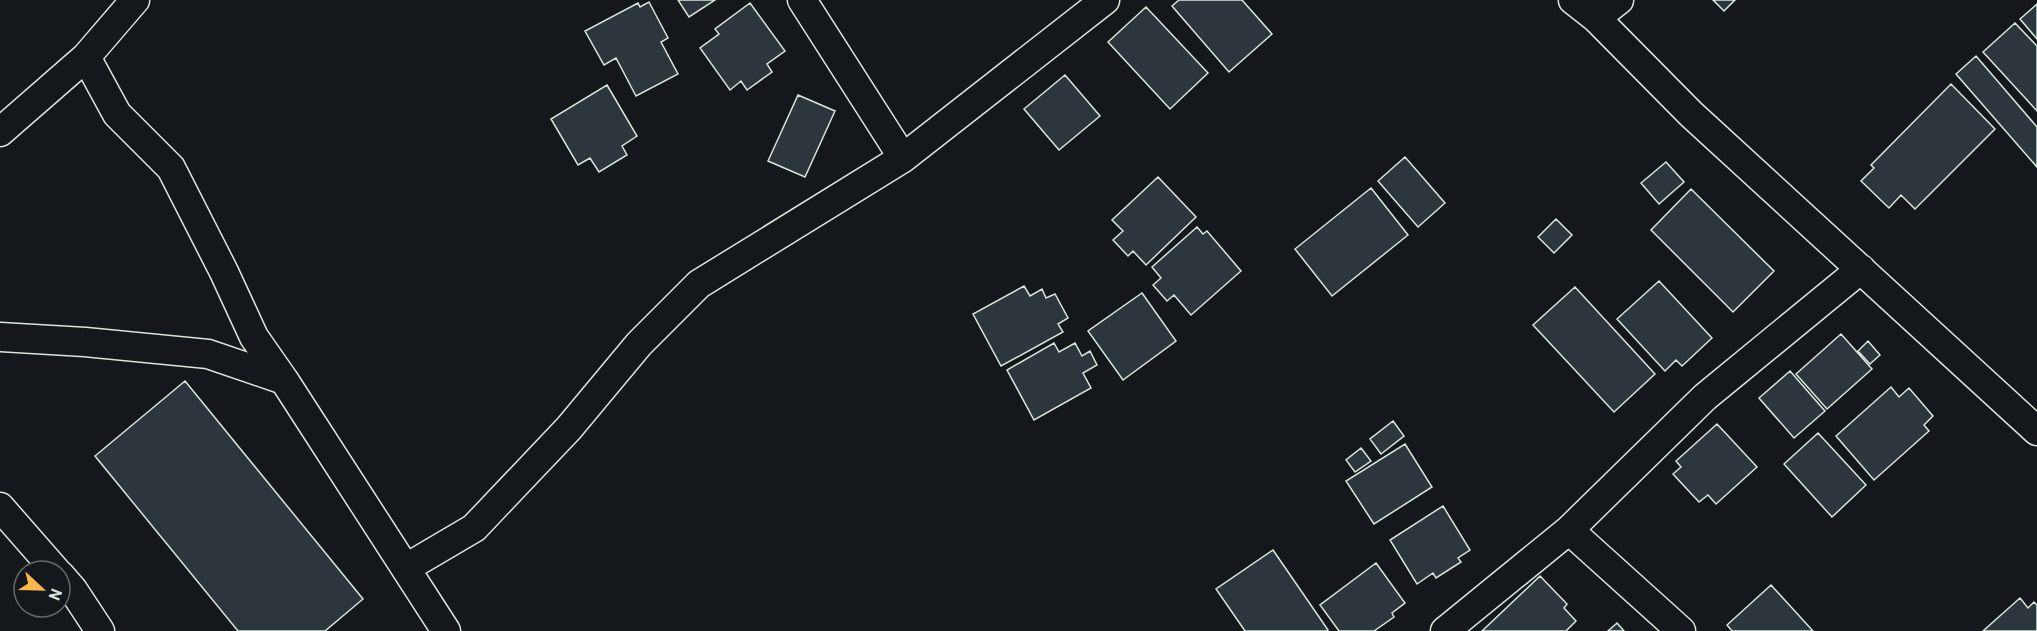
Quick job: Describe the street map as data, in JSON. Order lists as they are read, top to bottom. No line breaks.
{"north":"right"}
